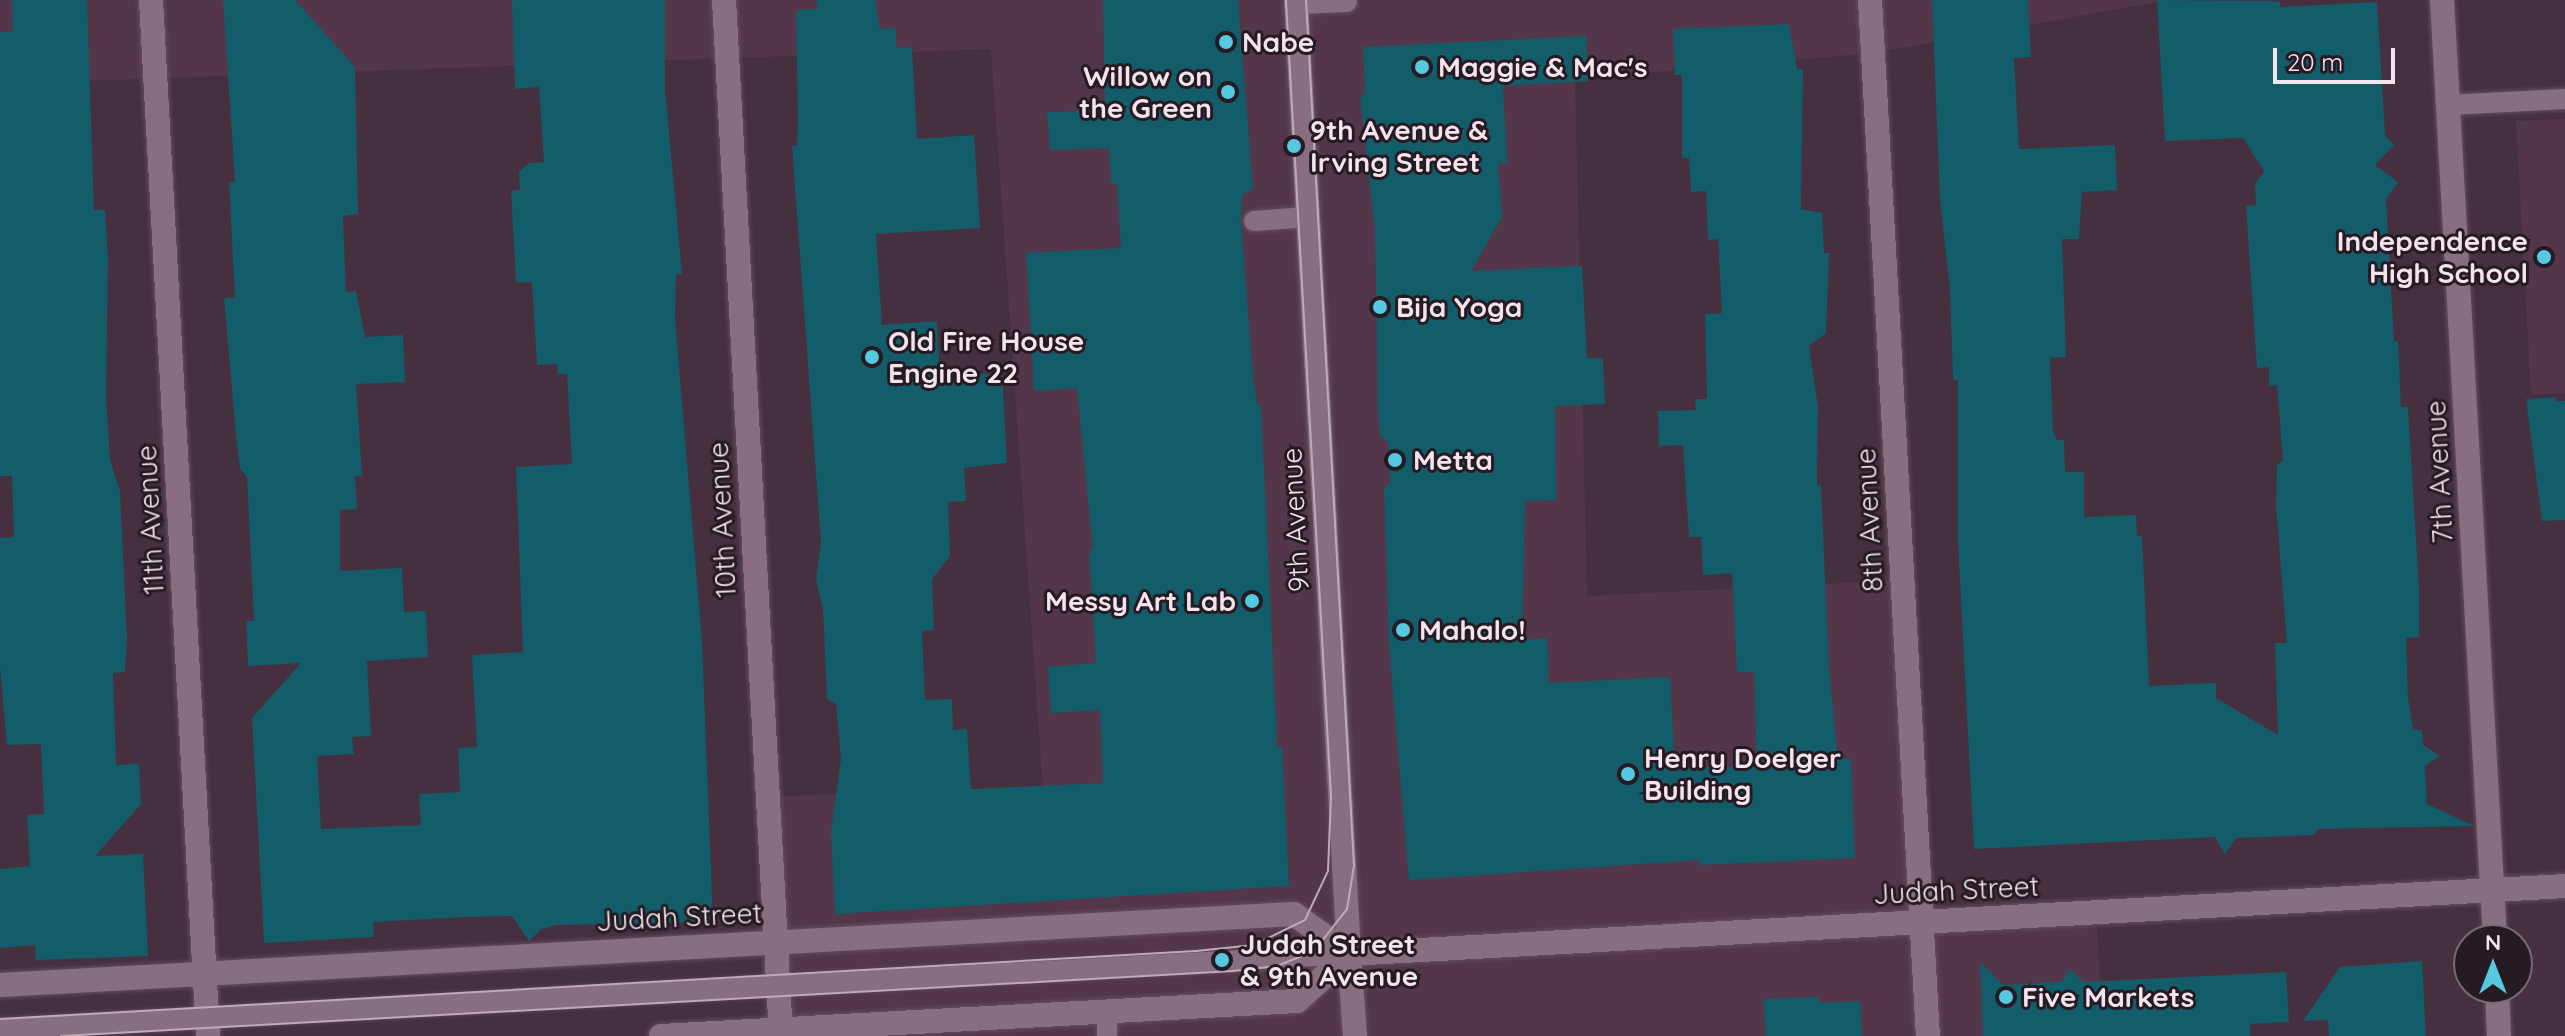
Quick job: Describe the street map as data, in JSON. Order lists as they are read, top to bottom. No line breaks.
{"streets":{"street":["7th Avenue","11th Avenue","10th Avenue","9th Avenue","8th Avenue","Judah Street"]},"crossings":[["7th Avenue","Judah Street"],["11th Avenue","Judah Street"],["10th Avenue","Judah Street"],["9th Avenue","Judah Street"],["8th Avenue","Judah Street"]],"places":["Nabe","Maggie & Mac's","Willow on the Green","9th Avenue & Irving Street","Independence High School","Bija Yoga","Old Fire House Engine 22","Metta","Messy Art Lab","Mahalo!","Henry Doelger Building","Judah Street & 9th Avenue","Five Markets"],"scale_bar":"20 m","north":"top"}
